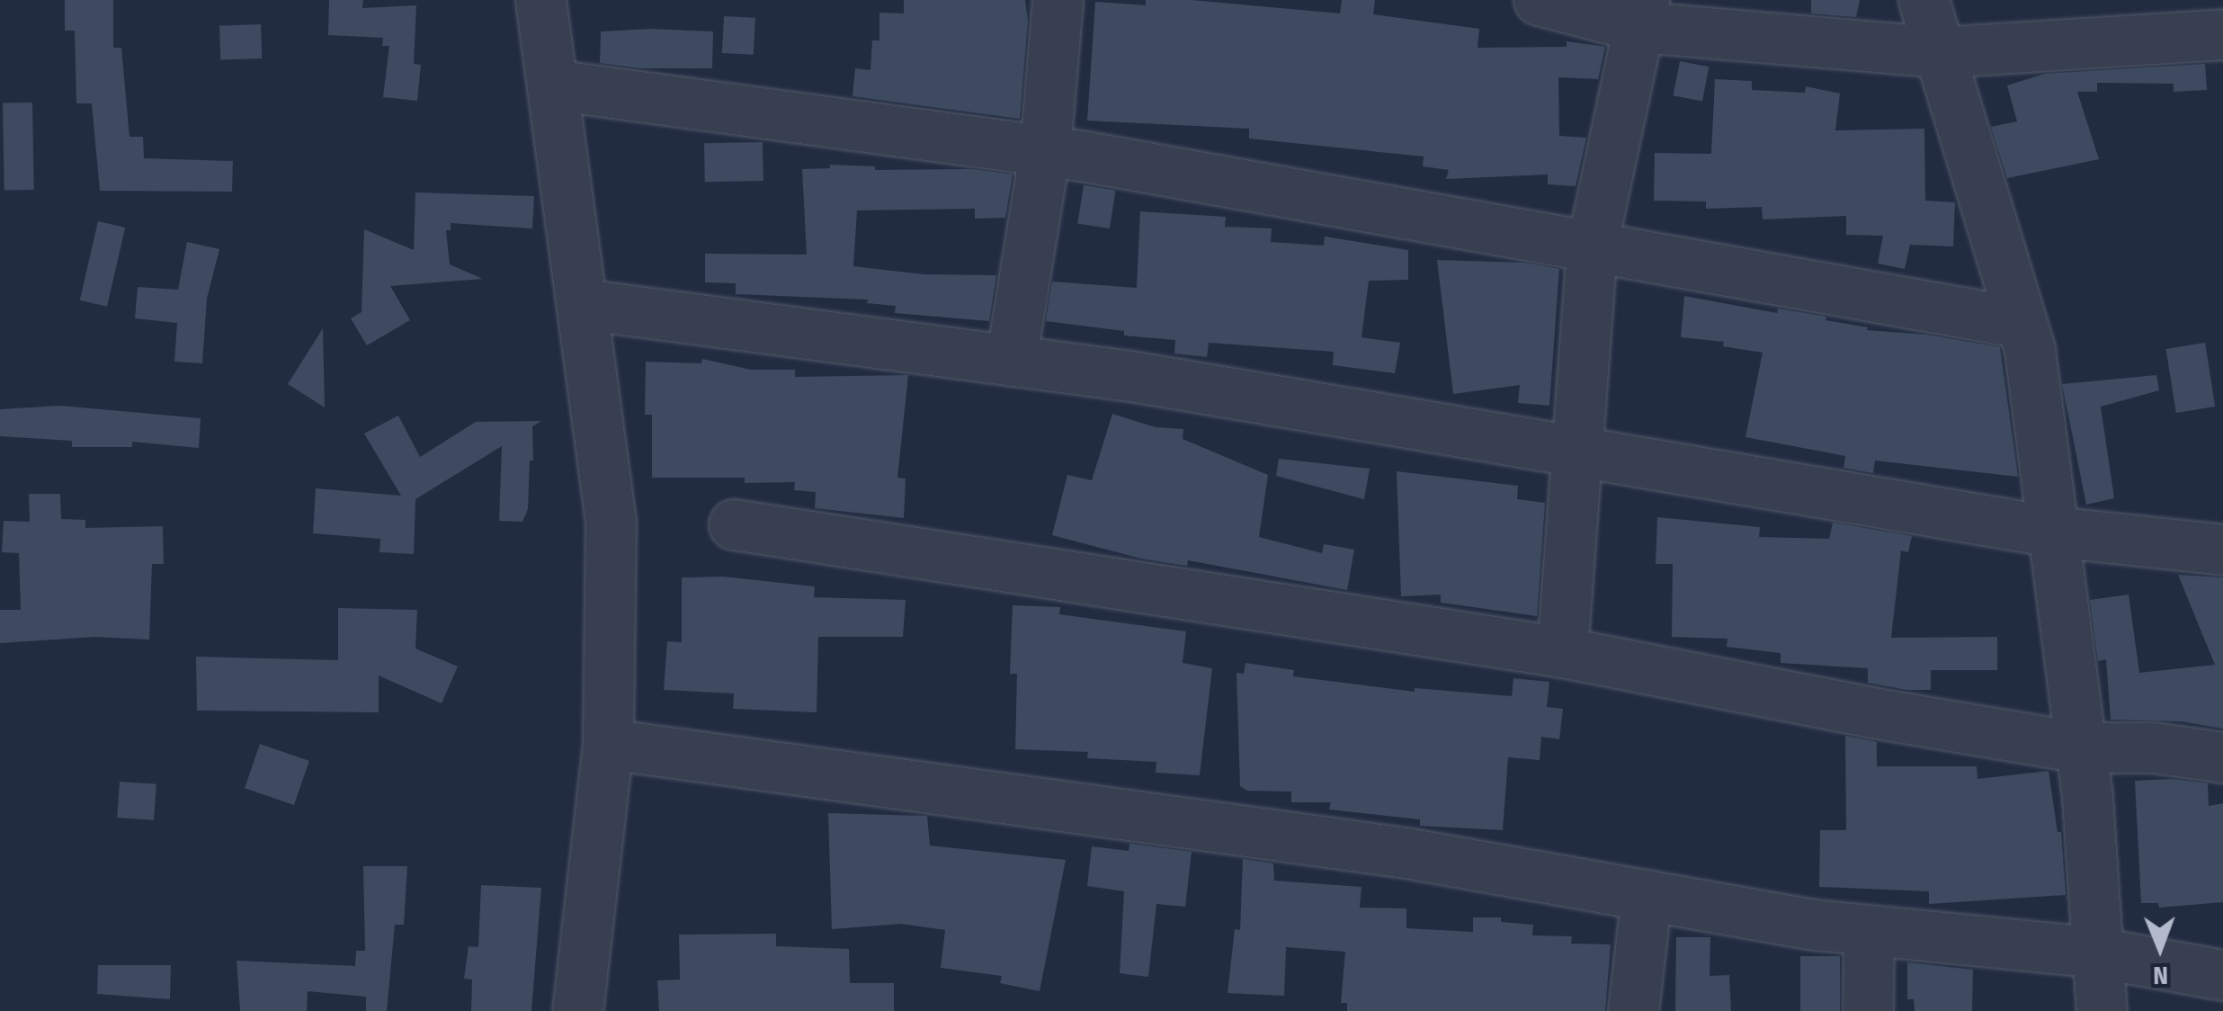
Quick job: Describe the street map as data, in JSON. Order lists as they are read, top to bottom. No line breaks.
{"north":"bottom"}
